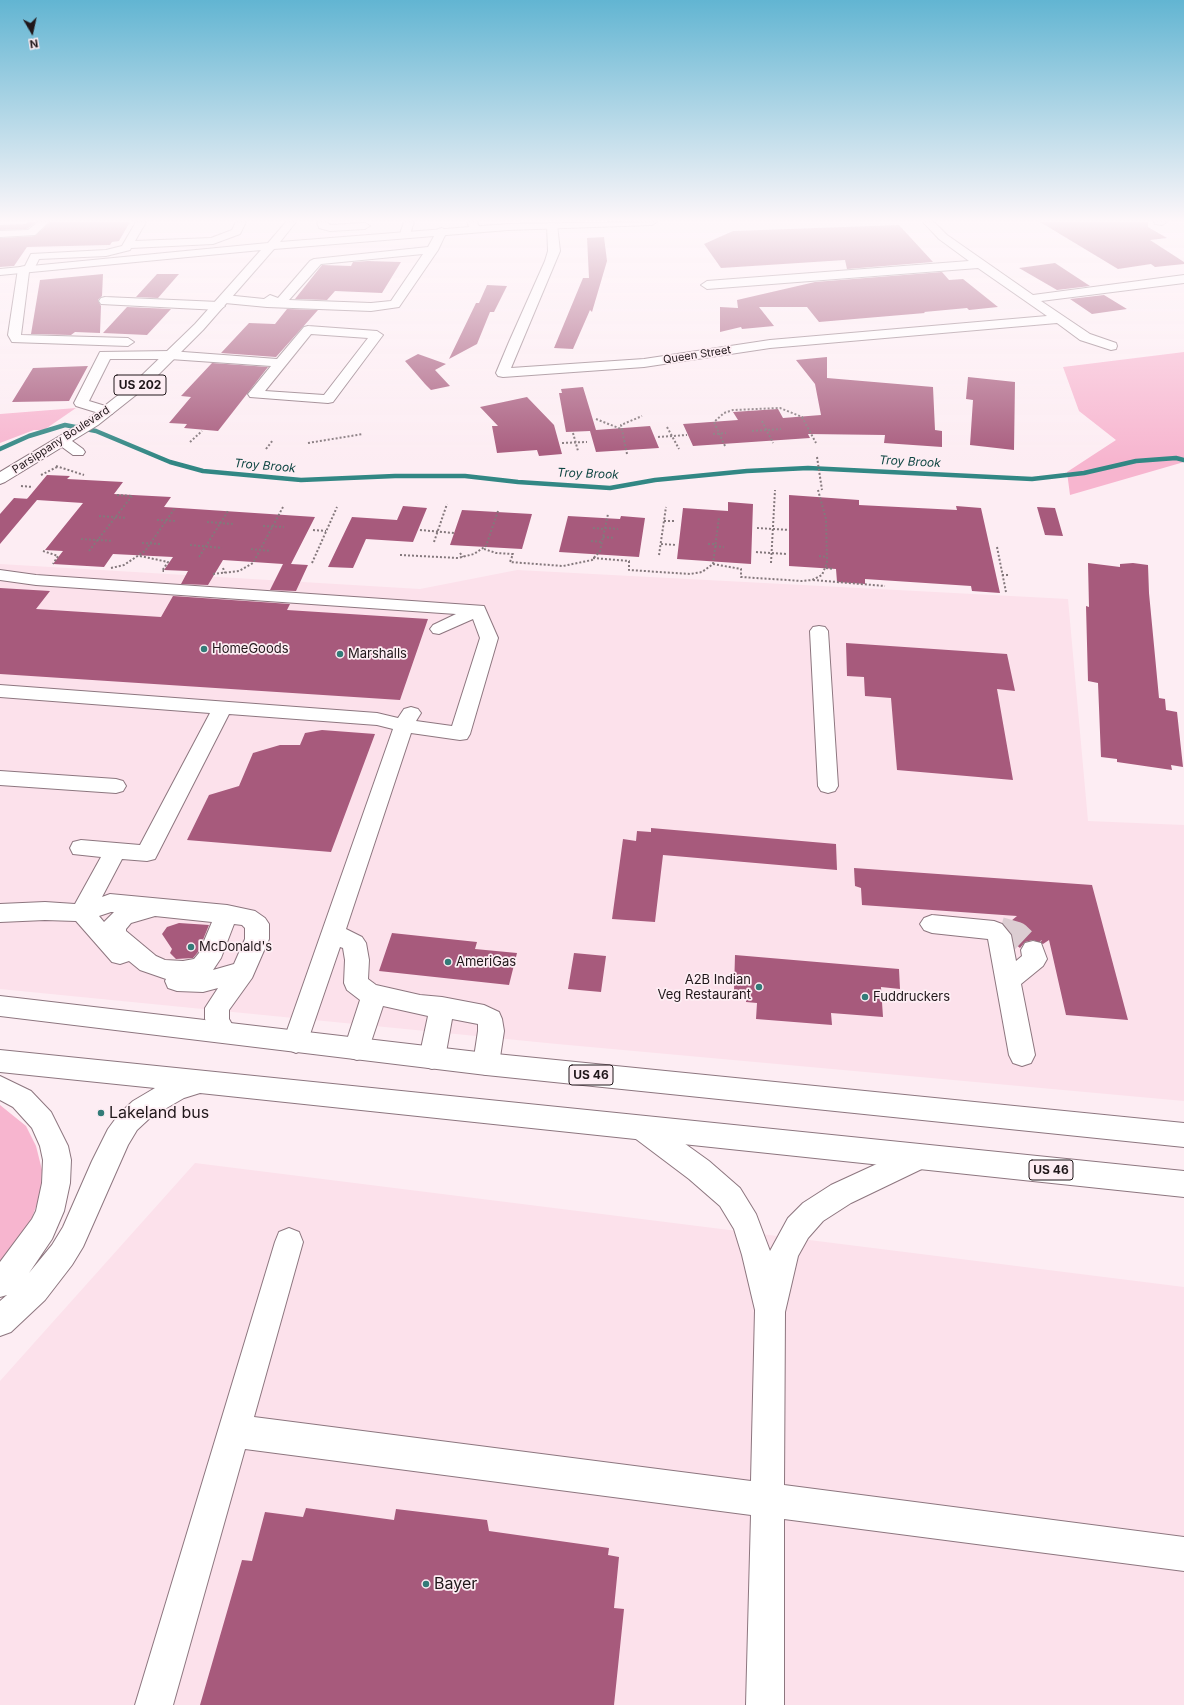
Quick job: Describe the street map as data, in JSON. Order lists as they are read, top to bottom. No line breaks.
{"streets":{"main road":["Queen Street","US 202","Parsippany Boulevard","US 46"]},"water":["Troy Brook"],"places":["HomeGoods","Marshalls","McDonald's","AmeriGas","A2B Indian Veg Restaurant","Fuddruckers","Lakeland bus","Bayer"],"north":"bottom"}
